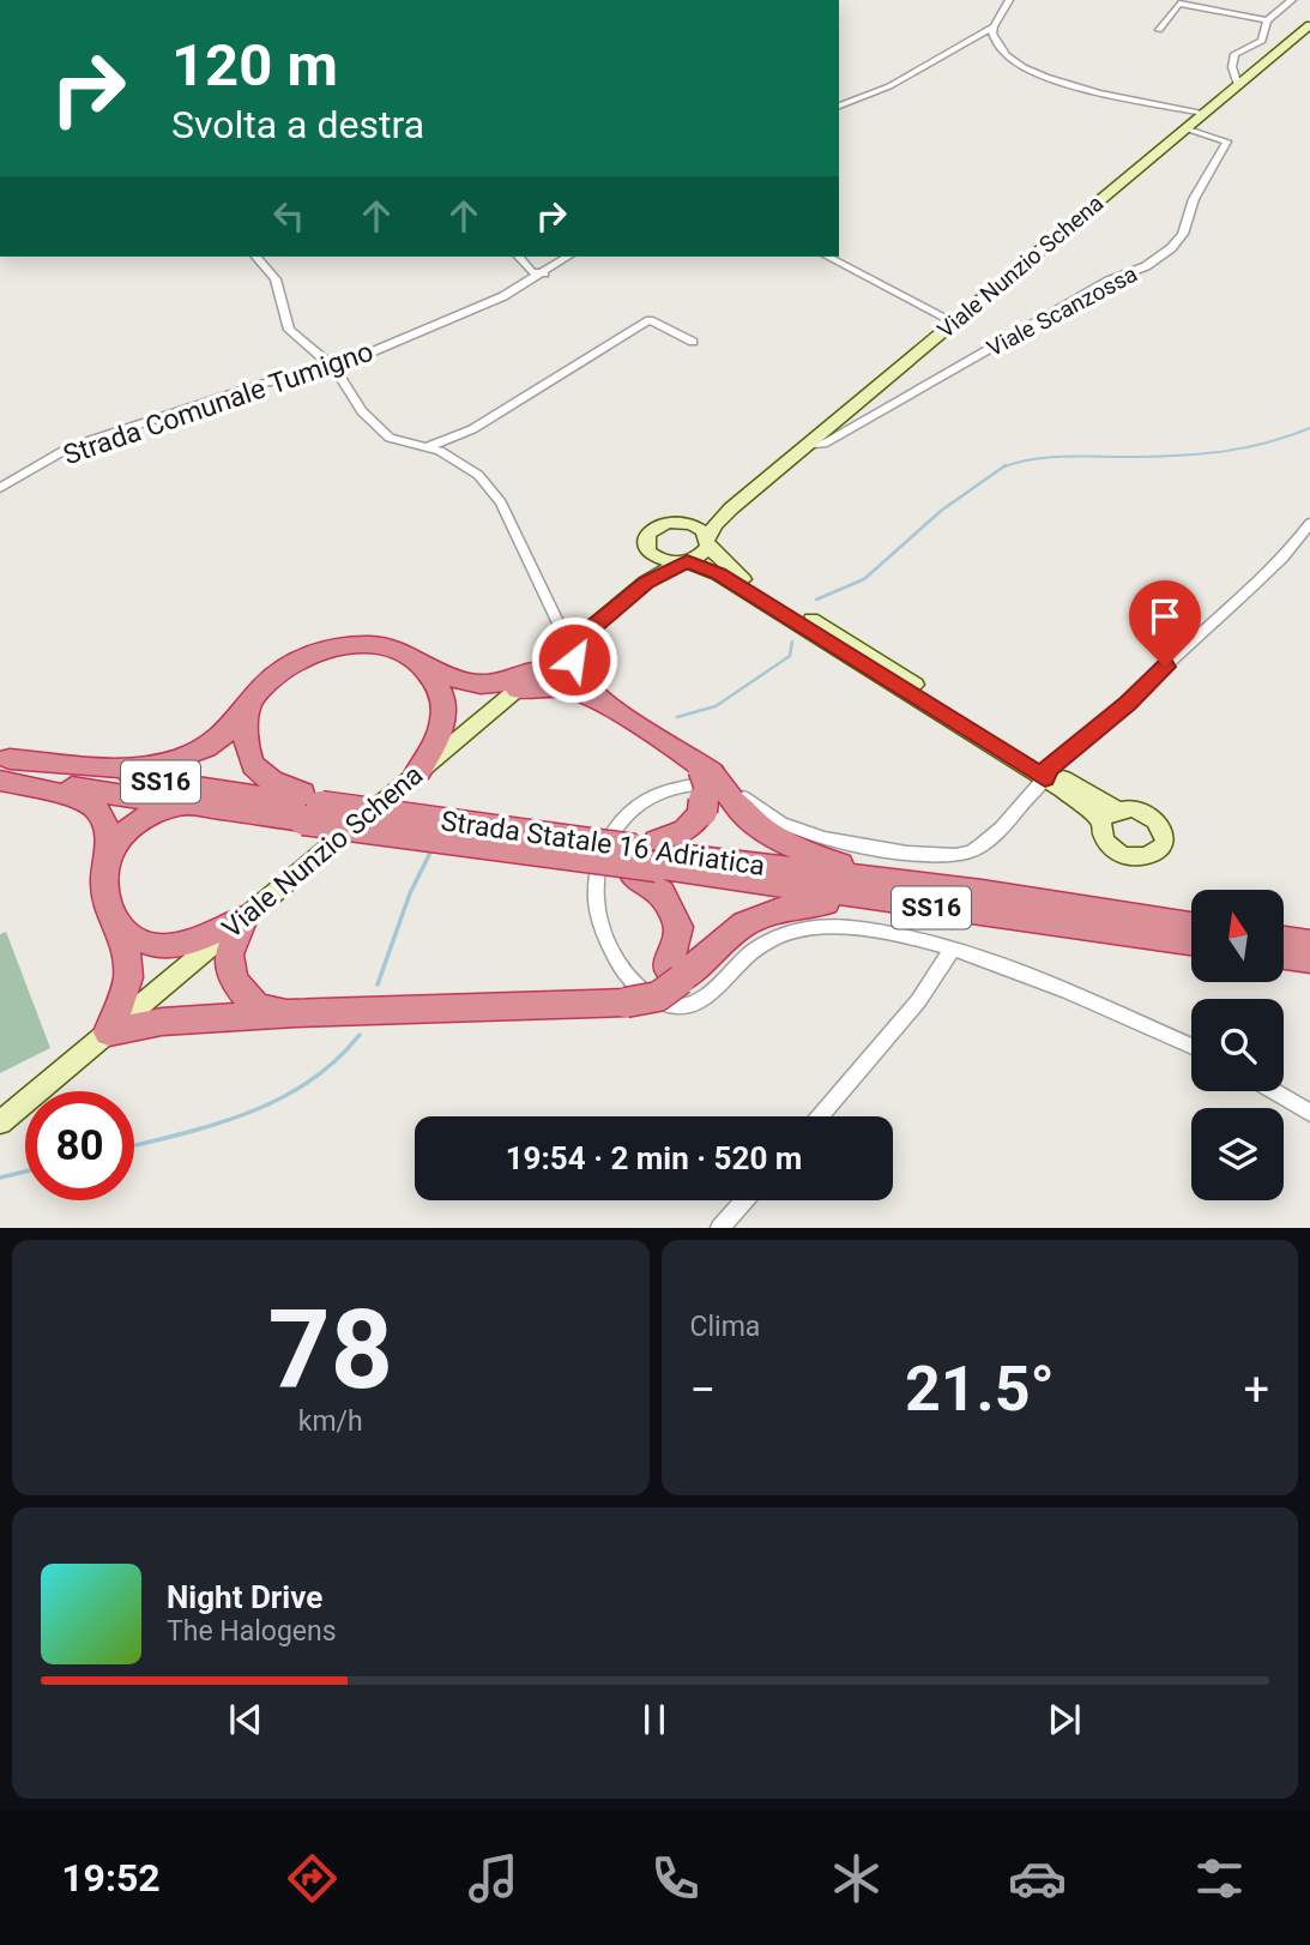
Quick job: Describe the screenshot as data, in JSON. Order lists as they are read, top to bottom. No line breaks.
{"streets":{"highway":["SS16","Strada Statale 16 Adriatica"],"street":["Viale Nunzio Schena","Viale Scanzossa","Strada Comunale Tumigno"]},"crossings":[["Viale Nunzio Schena","Viale Scanzossa"]],"north":"top","page":{"turn":["120 m","Svolta a destra"],"limit":"80","trip":"19:54 · 2 min · 520 m","tile":[["78","km/h"],"Clima"],"heat":["−","21.5°","+"],"song":["Night Drive","The Halogens"],"tabs":"19:52"}}
